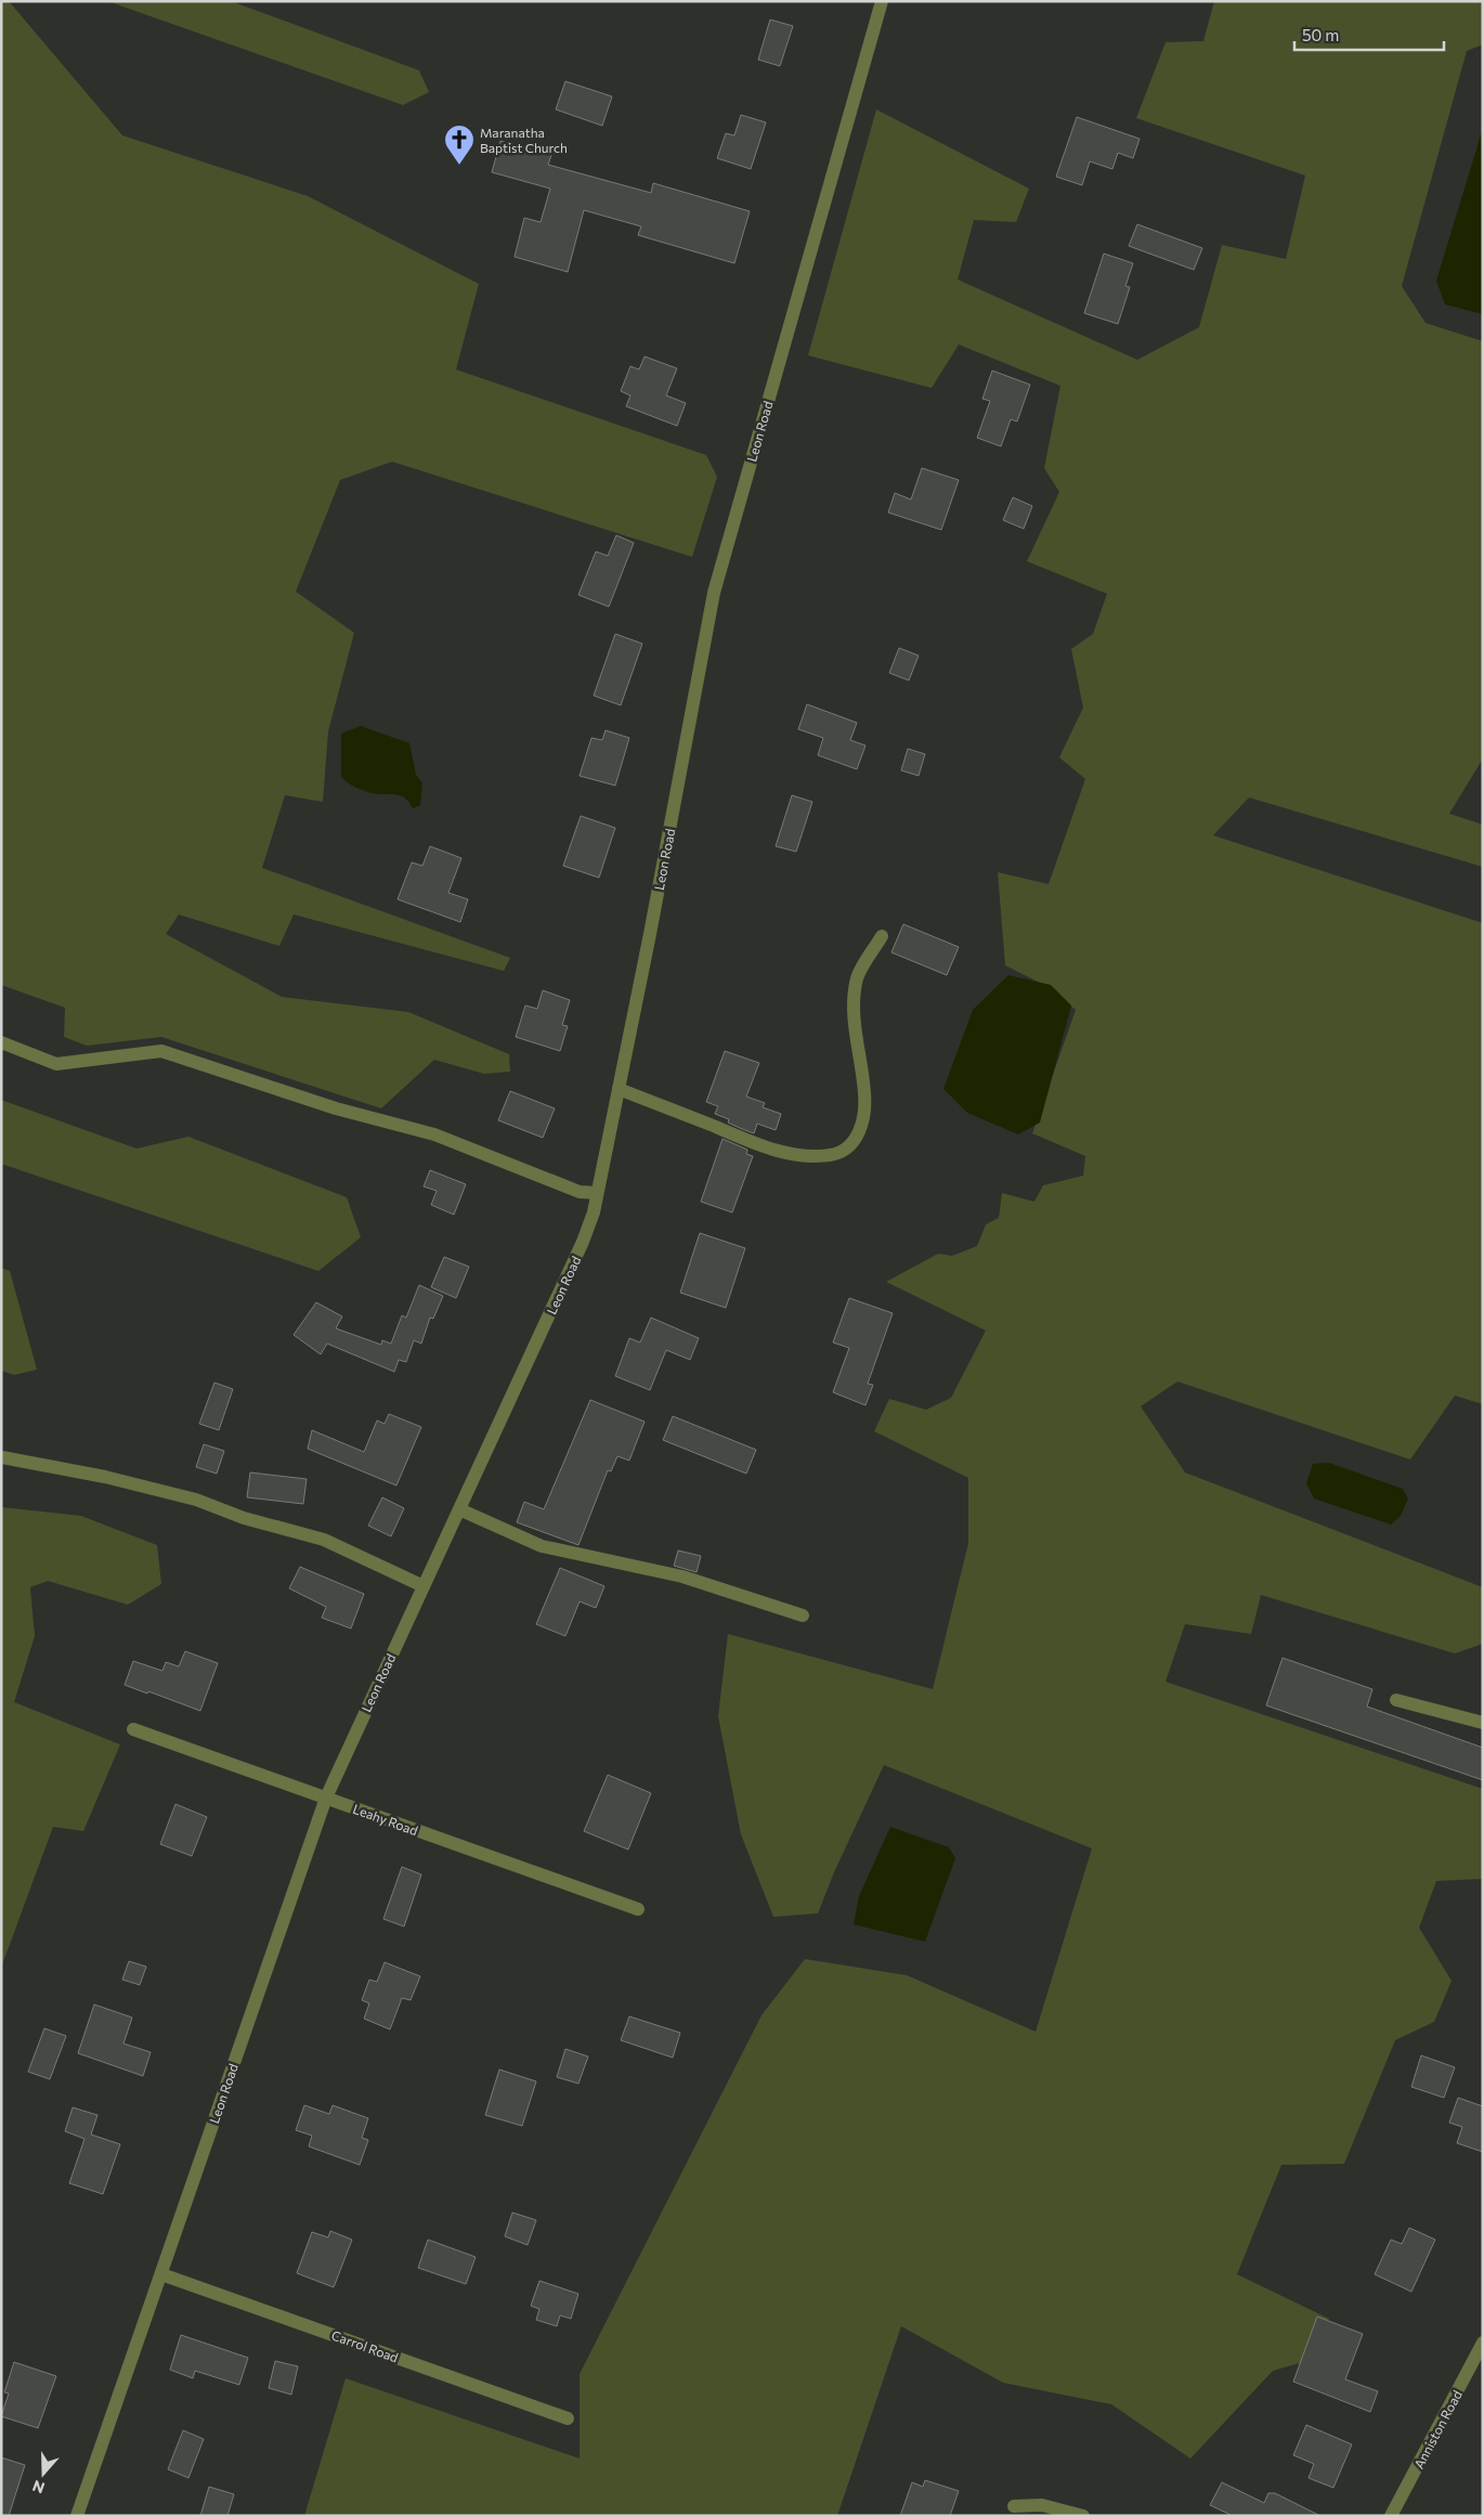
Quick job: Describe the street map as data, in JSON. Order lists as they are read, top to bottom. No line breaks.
{"streets":{"street":["Leon Road","Leahy Road","Carrol Road","Anniston Road"]},"crossings":[["Leon Road","Leahy Road"],["Leon Road","Carrol Road"]],"places":{"church":["Maranatha Baptist Church"]},"scale_bar":"50 m","north":"bottom"}
